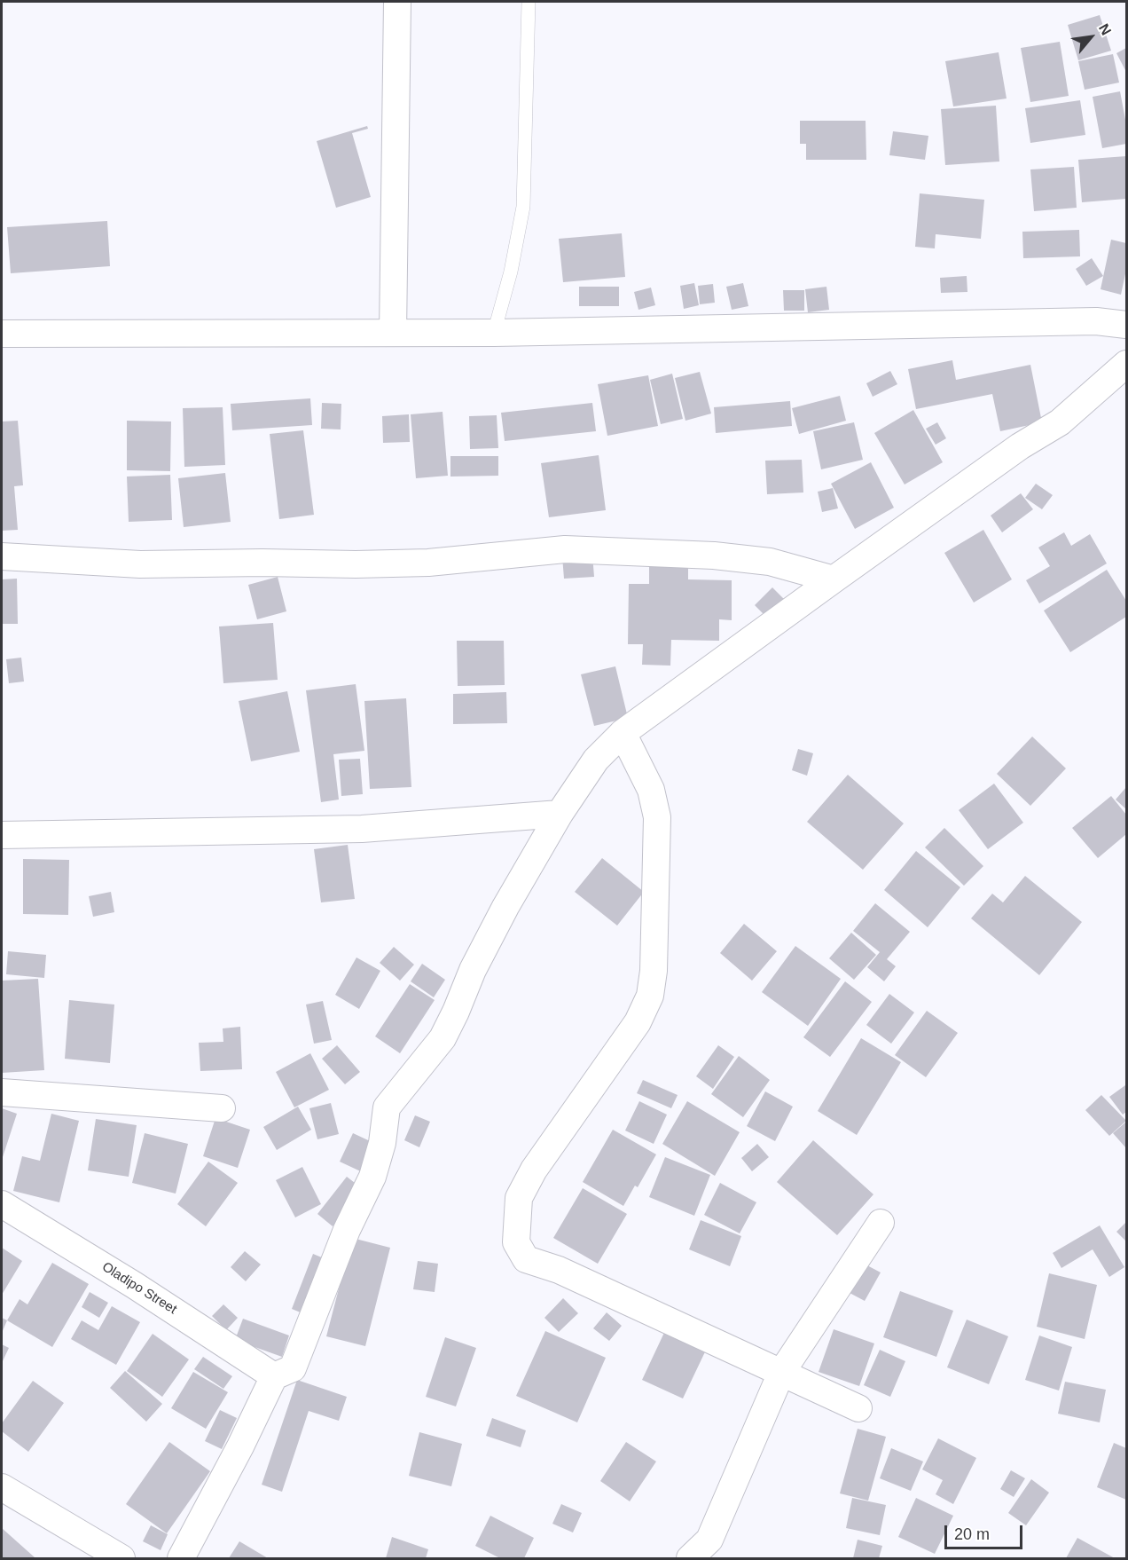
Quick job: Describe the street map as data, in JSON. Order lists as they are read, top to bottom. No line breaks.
{"streets":{"street":["Oladipo Street"]},"scale_bar":"20 m","north":"top right"}
